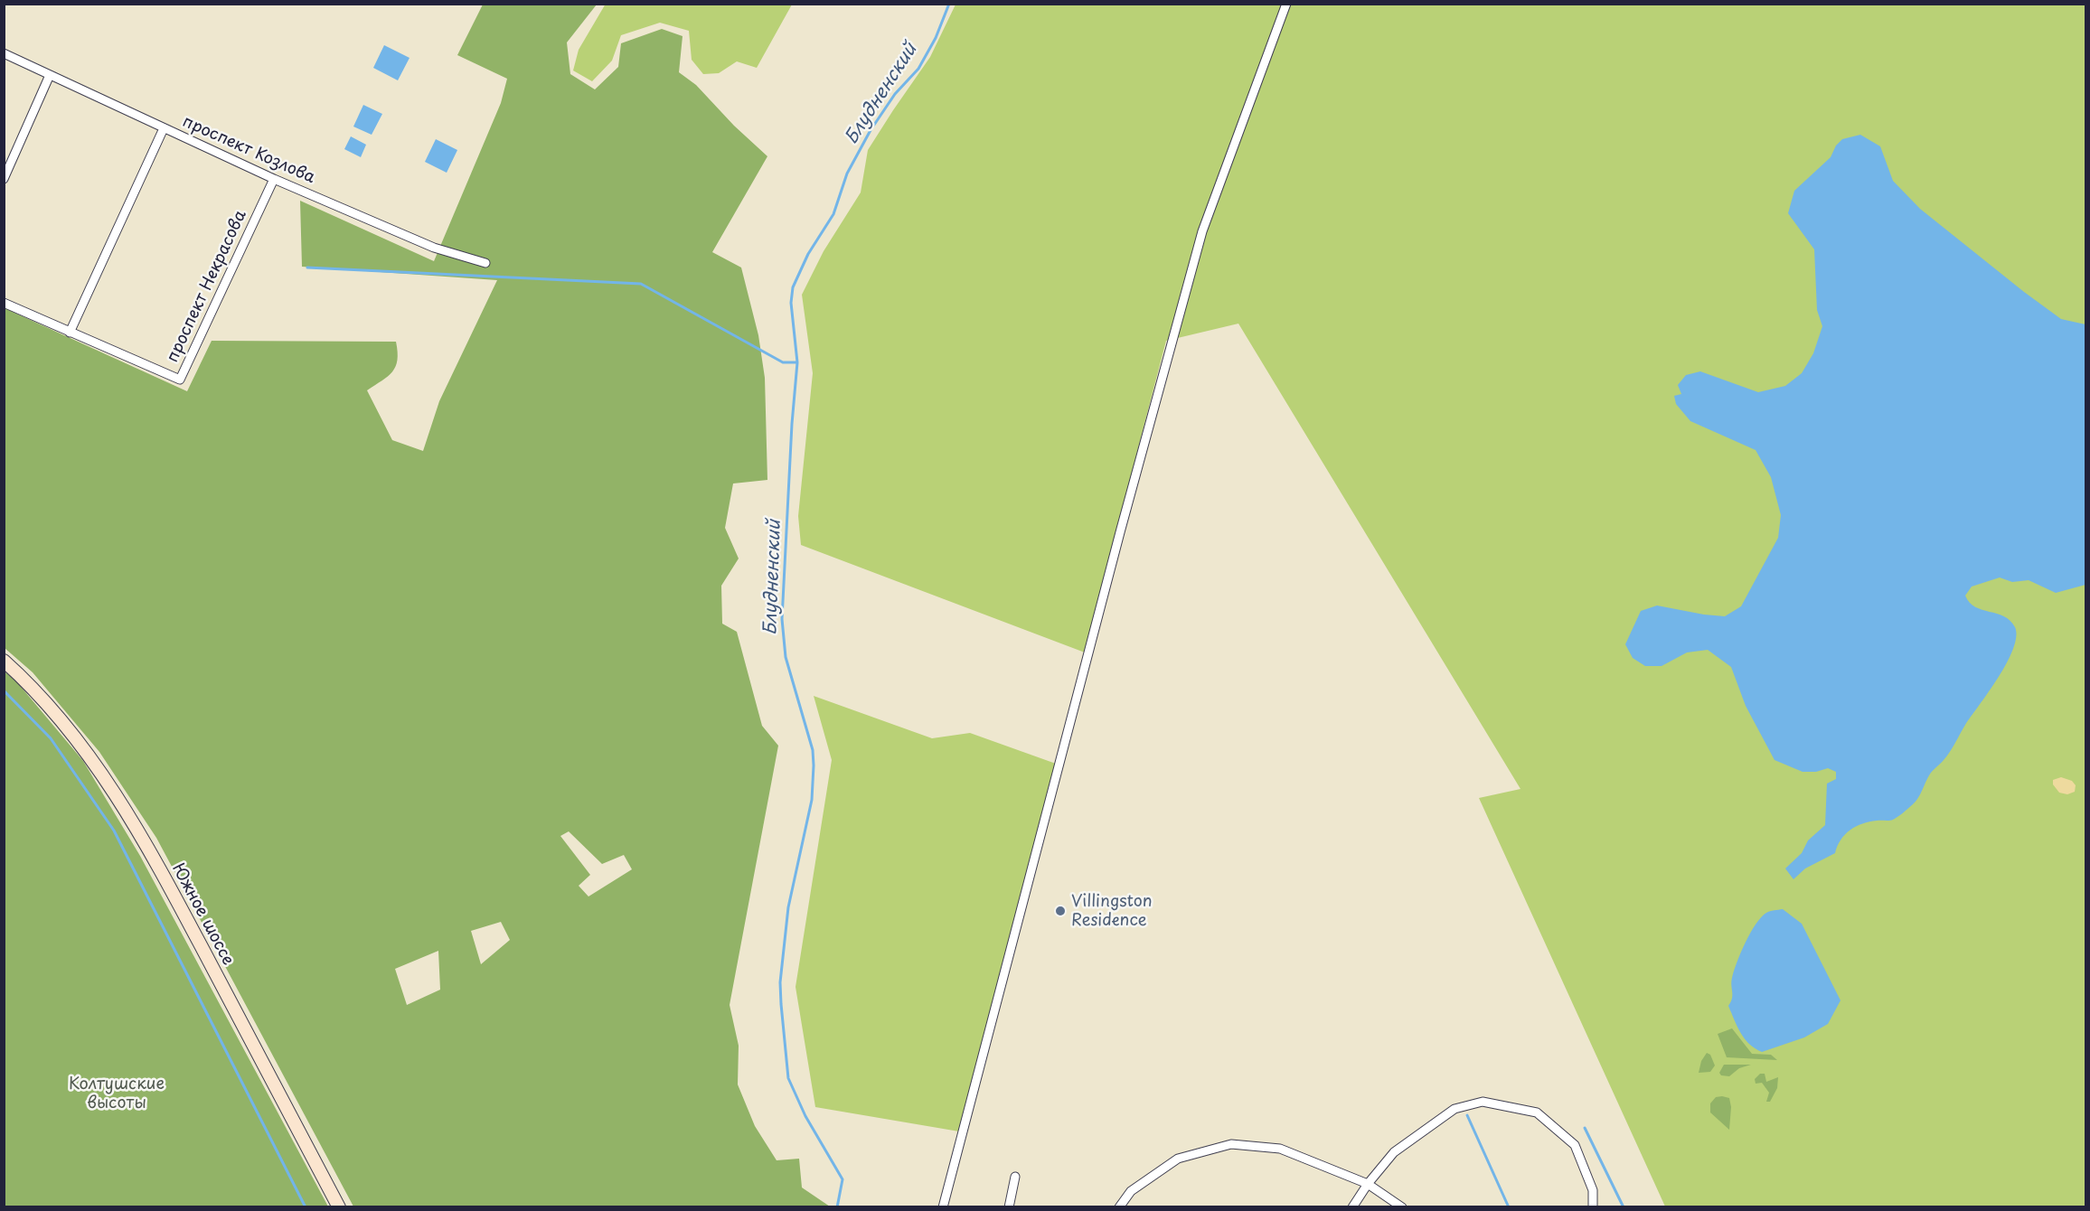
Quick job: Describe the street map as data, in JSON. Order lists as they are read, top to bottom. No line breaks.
{"streets":{"street":["проспект Козлова","проспект Некрасова","Южное шоссе"]},"crossings":[["проспект Козлова","проспект Некрасова"]],"water":["Блудненский"],"parks":["Колтушские высоты"],"places":["Villingston Residence"]}
